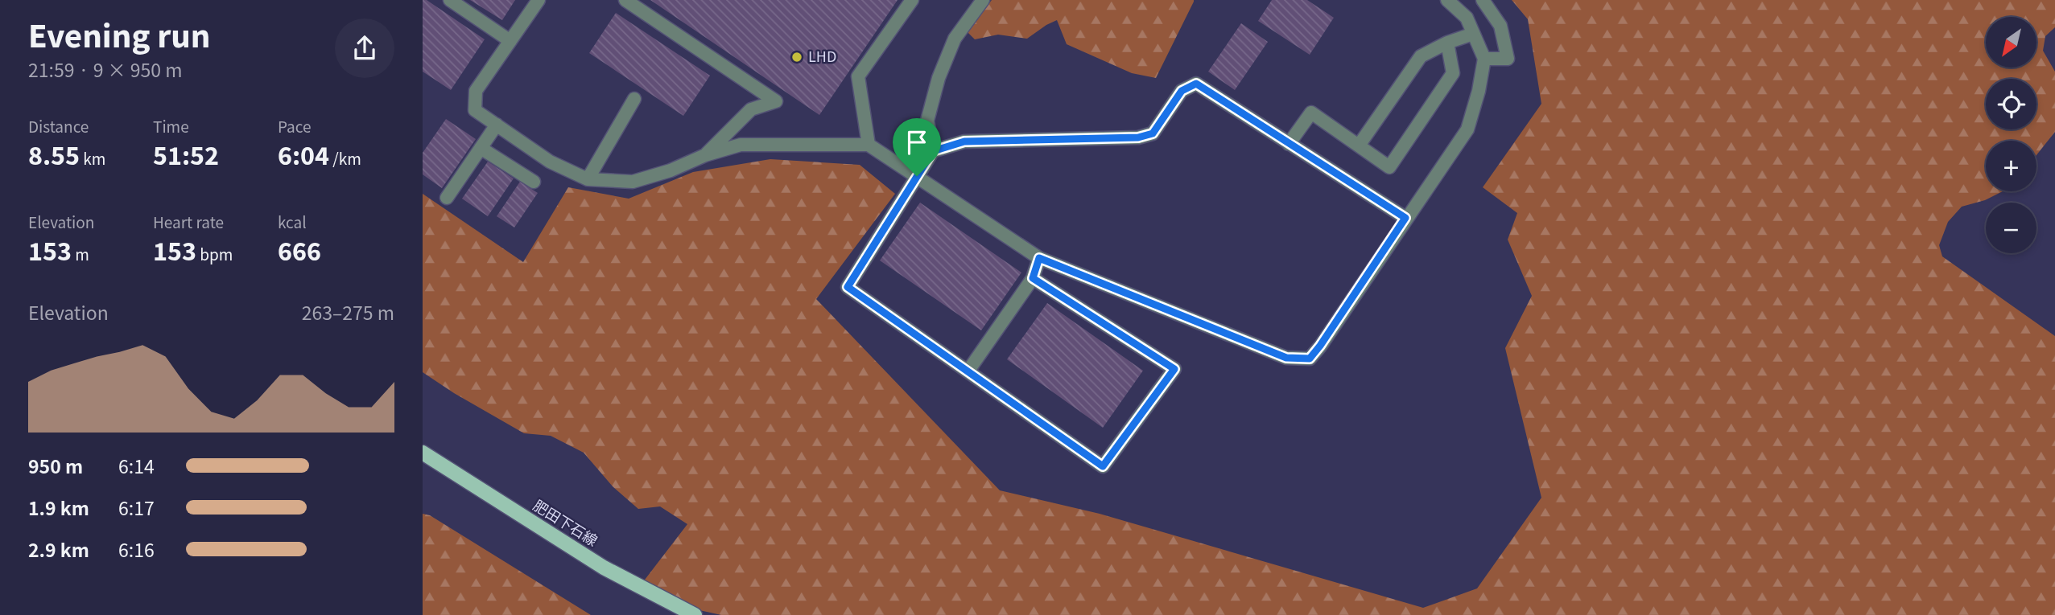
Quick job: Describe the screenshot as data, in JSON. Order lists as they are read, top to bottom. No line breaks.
{"streets":{"main road":["肥田下石線"]},"places":["LHD"],"north":"bottom left","page":{"heading":["Evening run","21:59 · 9 × 950 m"],"map_buttons":["+","−"],"stats":[["Distance","8.55 km"],["Time","51:52"],["Pace","6:04 /km"],["Elevation","153 m"],["Heart rate","153 bpm"],["kcal","666"]],"chart":["Elevation","263–275 m"],"list":[{"name":"950 m","note":"6:14"},{"name":"1.9 km","note":"6:17"},{"name":"2.9 km","note":"6:16"}]}}
